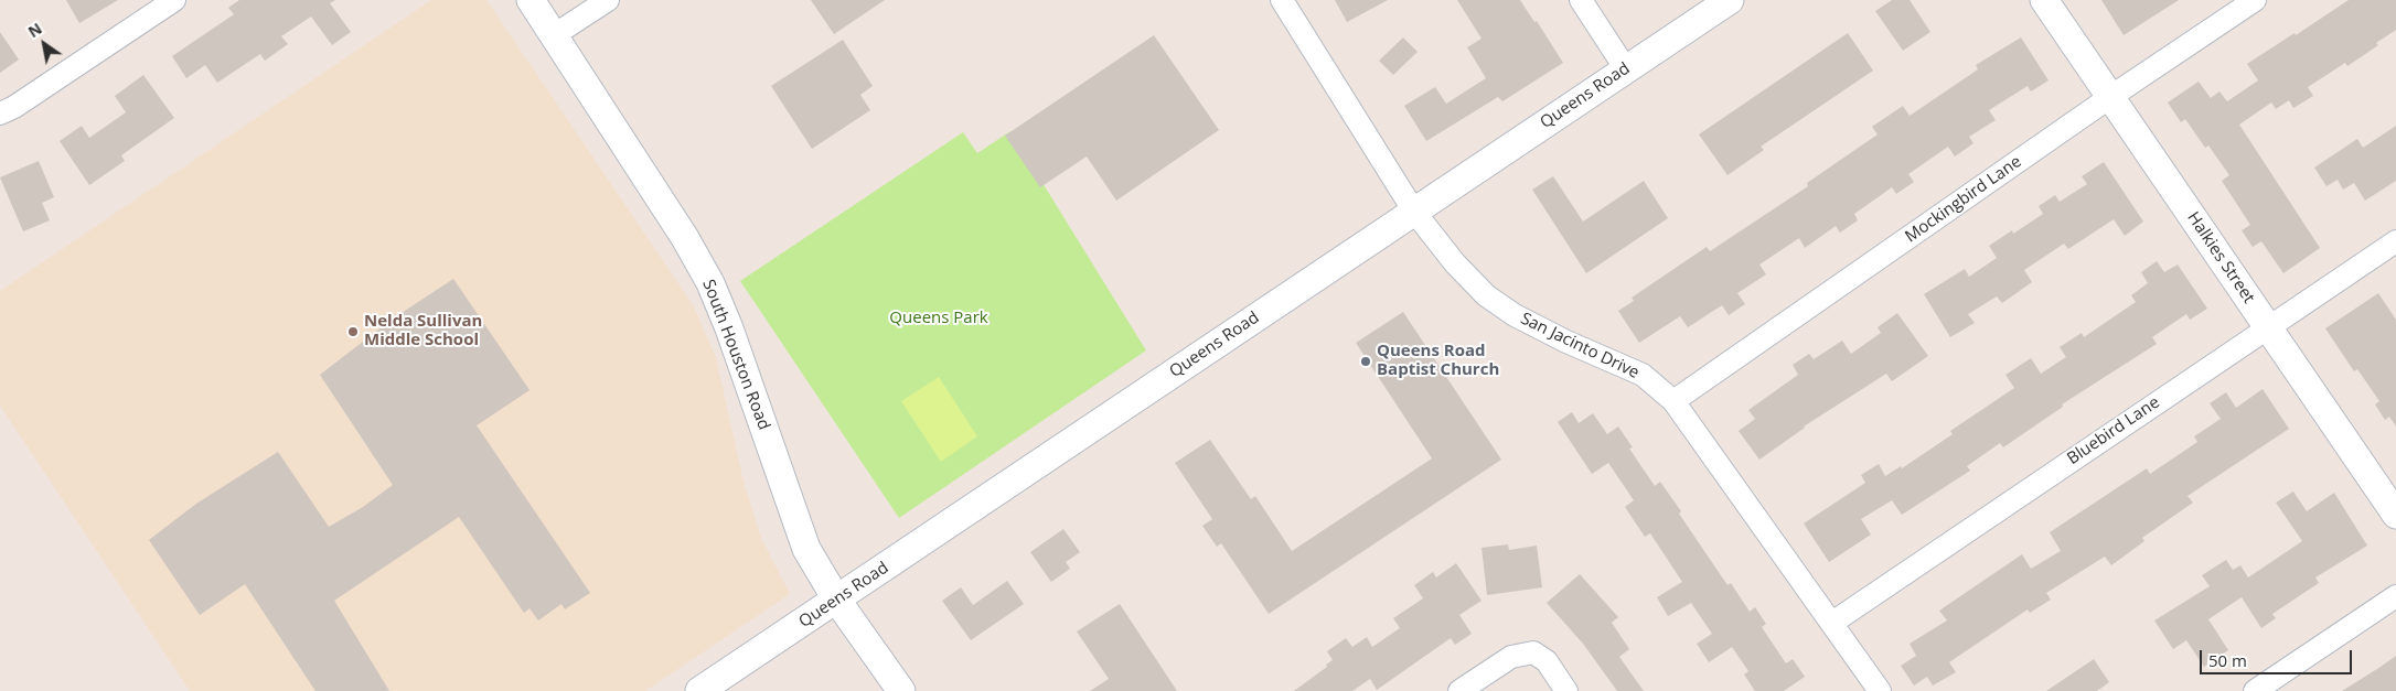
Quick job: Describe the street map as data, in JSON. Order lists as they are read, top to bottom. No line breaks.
{"streets":{"street":["Queens Road","Mockingbird Lane","Halkies Street","San Jacinto Drive","South Houston Road","Bluebird Lane"]},"crossings":[["Queens Road","San Jacinto Drive"],["Queens Road","South Houston Road"],["Mockingbird Lane","Halkies Street"],["Mockingbird Lane","San Jacinto Drive"],["Halkies Street","Bluebird Lane"],["San Jacinto Drive","Bluebird Lane"]],"parks":["Queens Park"],"places":["Nelda Sullivan Middle School","Queens Road Baptist Church"],"scale_bar":"50 m","north":"top left"}
